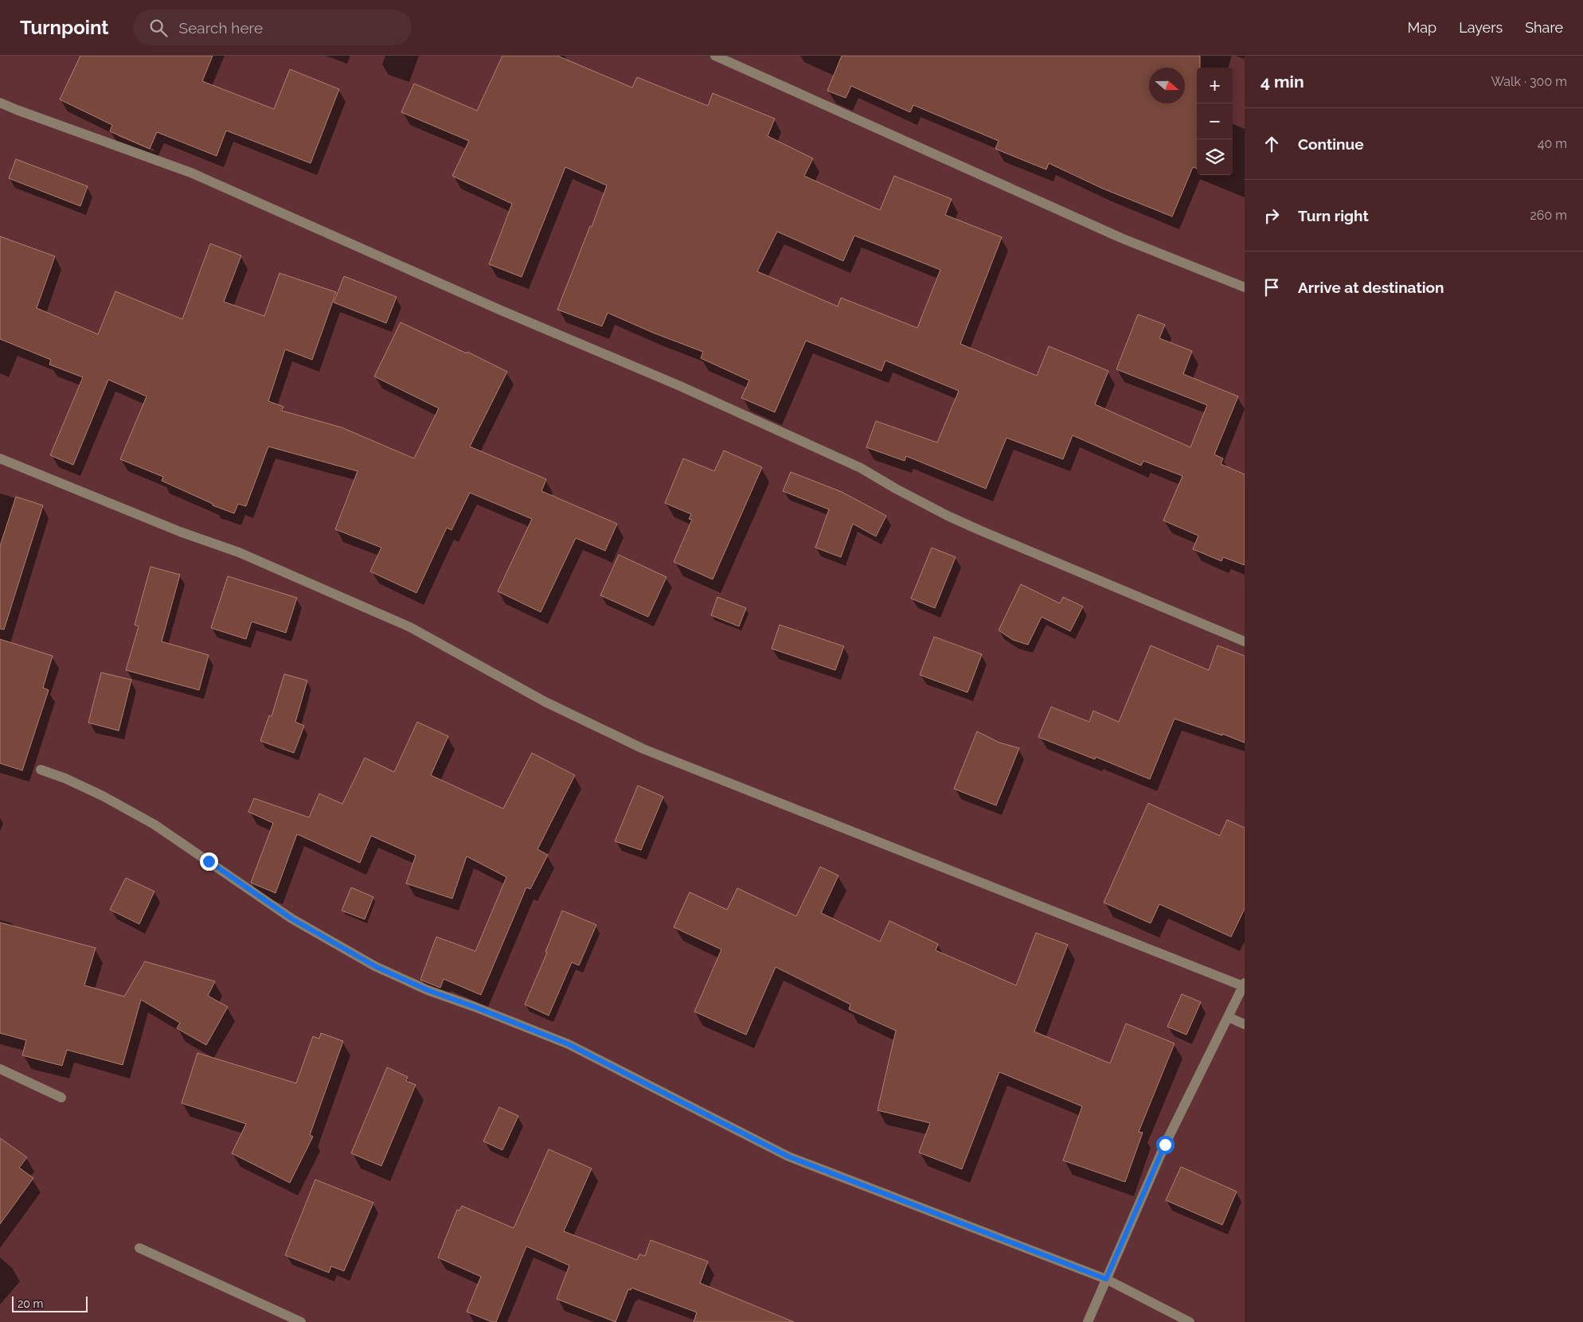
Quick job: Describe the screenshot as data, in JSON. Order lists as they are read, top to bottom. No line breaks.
{"scale_bar":"20 m","north":"right","page":{"header":"Turnpoint","search":"Search here","nav":["Map","Layers","Share"],"heading":["4 min","Walk · 300 m"],"map_buttons":["+","−"],"list":[["Continue","40 m"],["Turn right","260 m"],"Arrive at destination"],"scale":"20 m"}}
